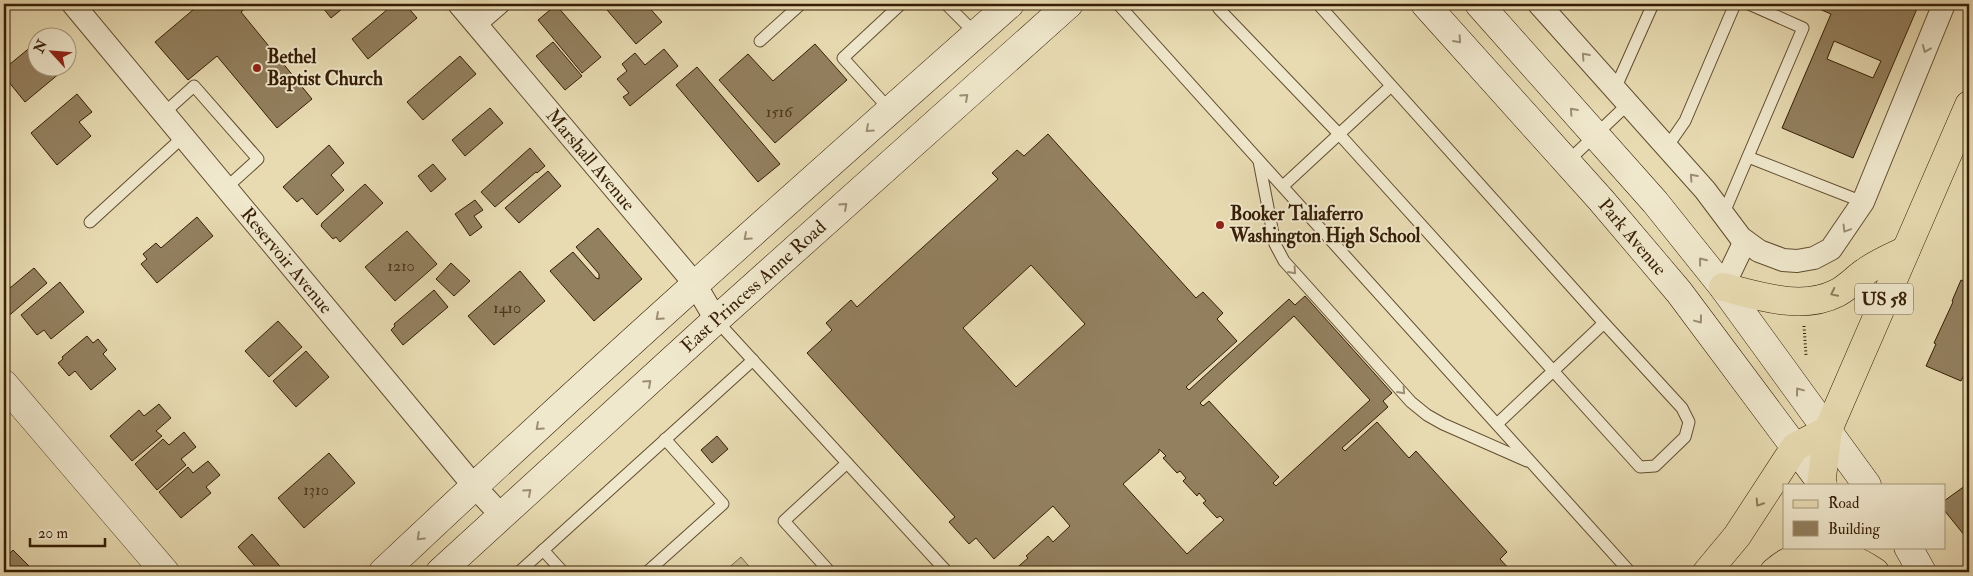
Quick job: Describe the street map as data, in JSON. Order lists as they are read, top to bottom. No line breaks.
{"streets":{"main road":["Park Avenue","East Princess Anne Road","US 58"],"street":["Marshall Avenue","Reservoir Avenue"]},"crossings":[["Marshall Avenue","East Princess Anne Road"],["Park Avenue","US 58"],["Reservoir Avenue","East Princess Anne Road"]],"places":["Bethel Baptist Church","Booker Taliaferro Washington High School"],"house_numbers":["1516","1210","1410","1310"],"legend":["Road","Building"],"scale_bar":"20 m","north":"top left"}
